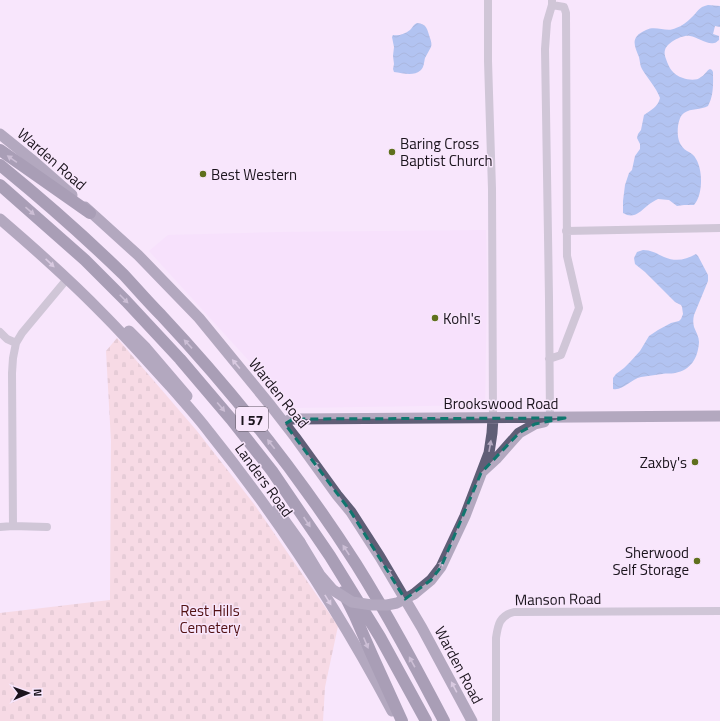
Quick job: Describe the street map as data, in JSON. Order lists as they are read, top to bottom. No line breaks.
{"streets":{"highway":["I 57"],"main road":["Warden Road","Brookswood Road","Landers Road"],"street":["Manson Road"]},"crossings":[["Warden Road","Brookswood Road"]],"one_way":["Warden Road","Landers Road"],"parks":["Rest Hills Cemetery"],"places":["Baring Cross Baptist Church","Best Western","Kohl's","Zaxby's","Sherwood Self Storage"],"north":"right"}
